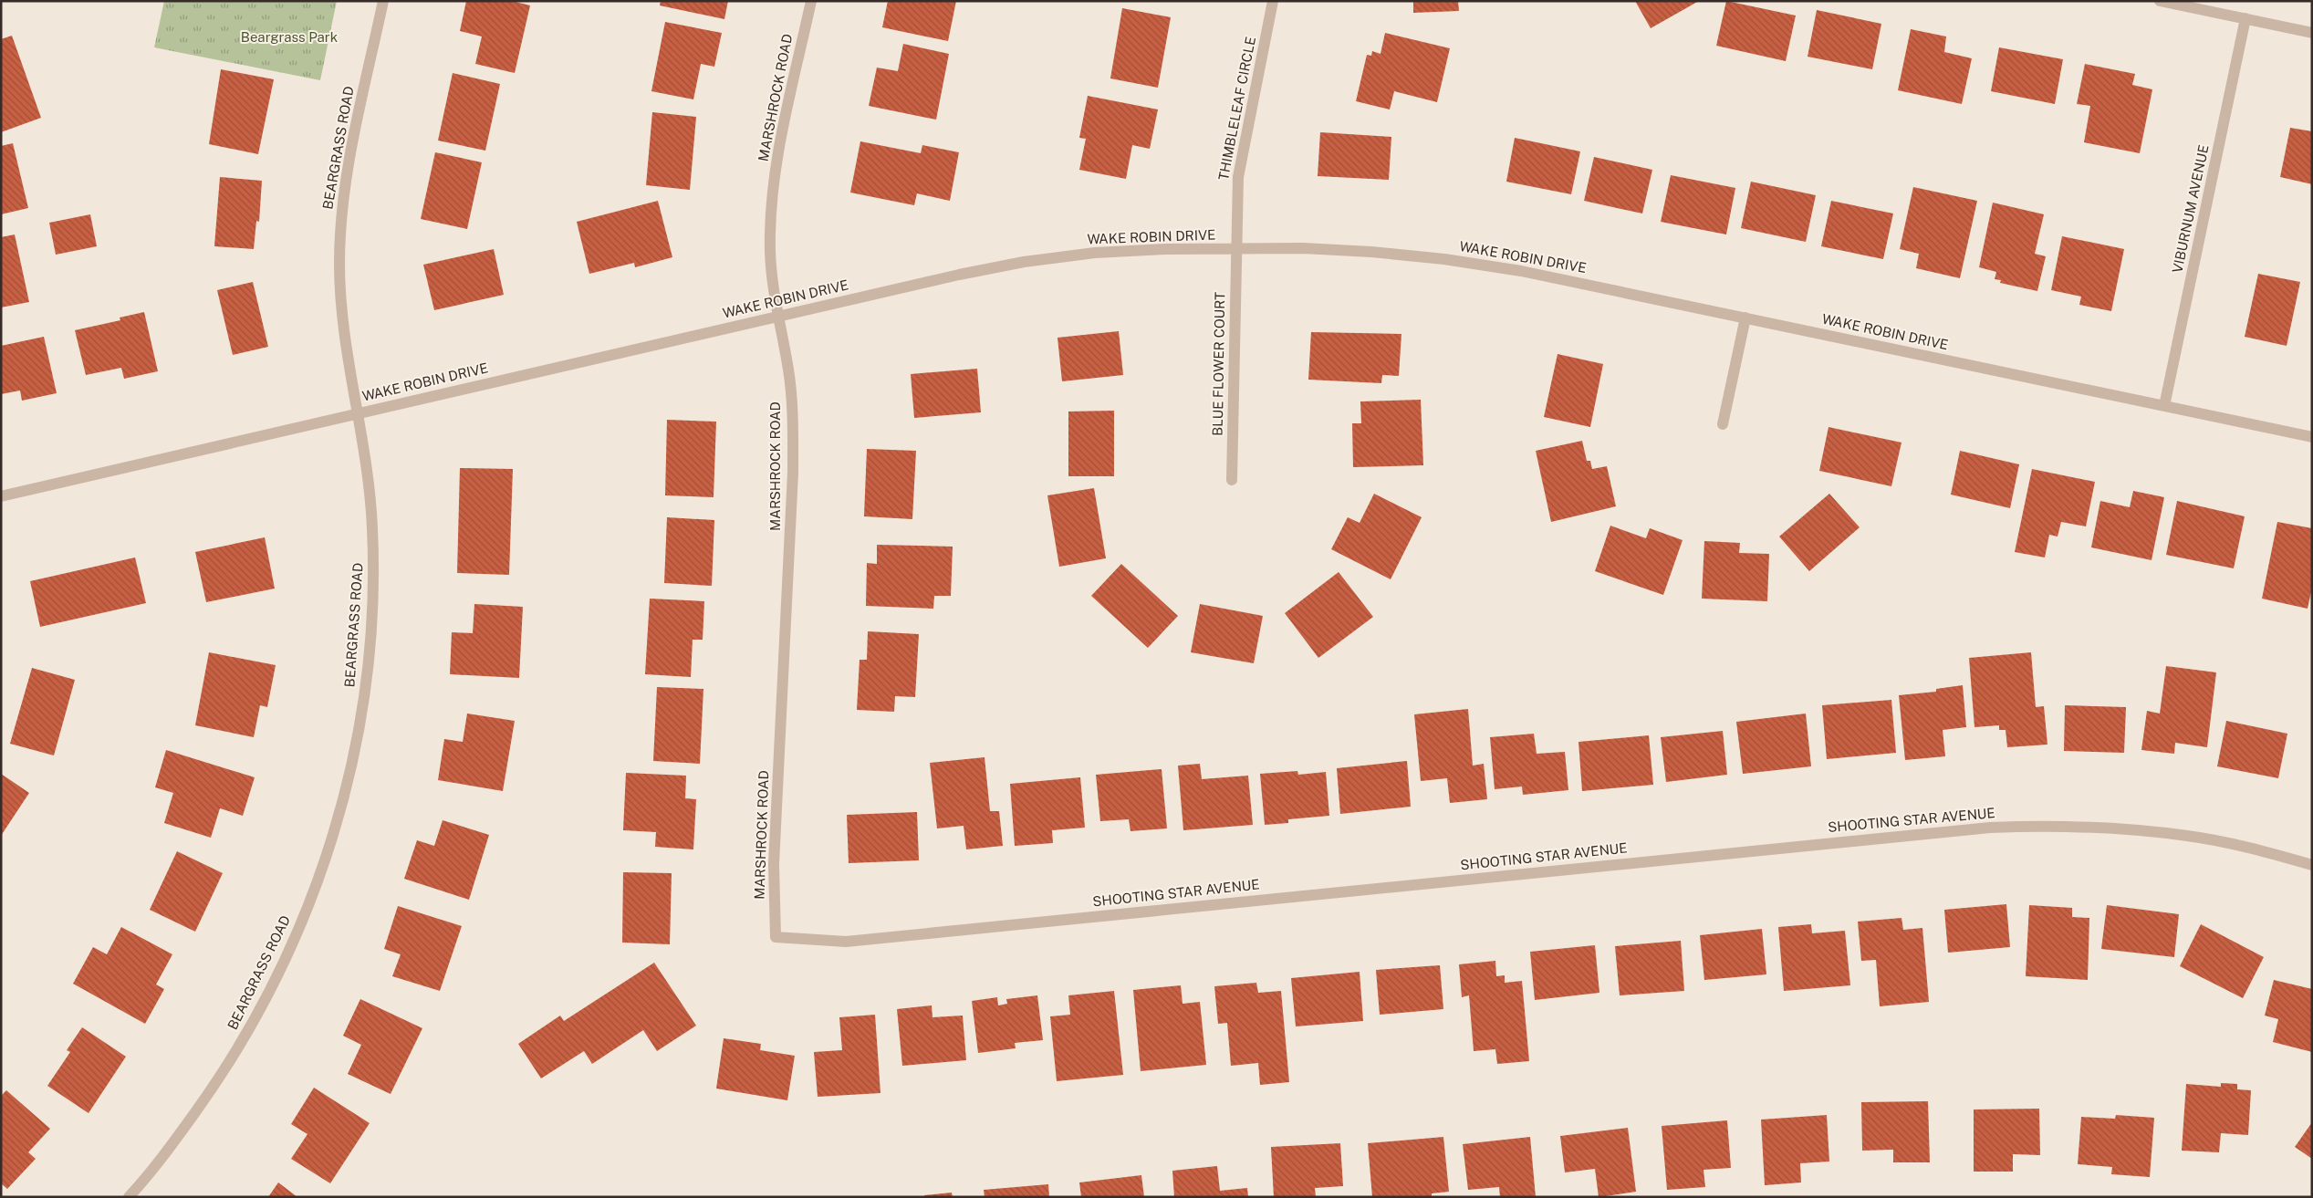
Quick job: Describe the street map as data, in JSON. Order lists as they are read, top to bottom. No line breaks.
{"streets":{"street":["MARSHROCK ROAD","THIMBLELEAF CIRCLE","BEARGRASS ROAD","VIBURNUM AVENUE","WAKE ROBIN DRIVE","BLUE FLOWER COURT","SHOOTING STAR AVENUE"]},"crossings":[["MARSHROCK ROAD","WAKE ROBIN DRIVE"],["MARSHROCK ROAD","SHOOTING STAR AVENUE"],["THIMBLELEAF CIRCLE","WAKE ROBIN DRIVE"],["THIMBLELEAF CIRCLE","BLUE FLOWER COURT"],["BEARGRASS ROAD","WAKE ROBIN DRIVE"],["VIBURNUM AVENUE","WAKE ROBIN DRIVE"],["WAKE ROBIN DRIVE","BLUE FLOWER COURT"]],"parks":["Beargrass Park"]}
